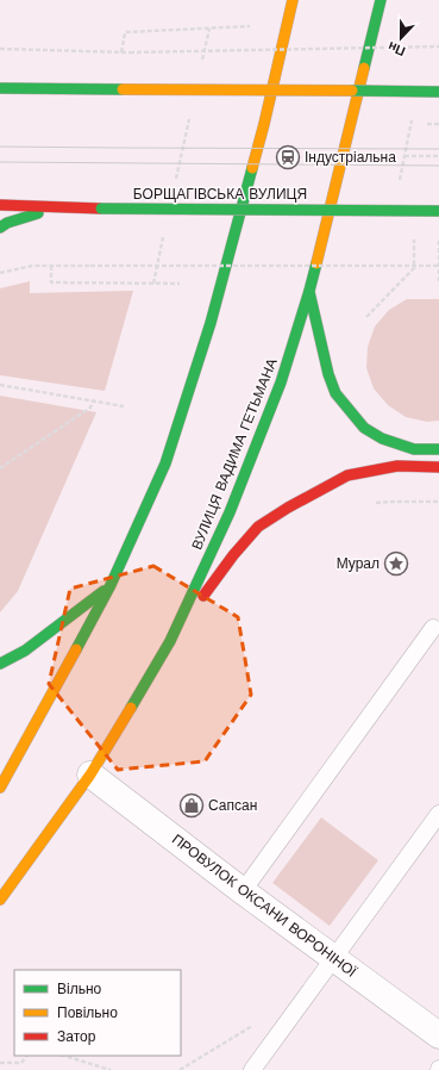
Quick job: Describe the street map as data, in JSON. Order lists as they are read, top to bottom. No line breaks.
{"streets":{"main road":["БОРЩАГІВСЬКА ВУЛИЦЯ","ВУЛИЦЯ ВАДИМА ГЕТЬМАНА"],"street":["ПРОВУЛОК ОКСАНИ ВОРОНІНОЇ"]},"crossings":[["ВУЛИЦЯ ВАДИМА ГЕТЬМАНА","ПРОВУЛОК ОКСАНИ ВОРОНІНОЇ"]],"places":{"station":["Індустріальна"],"place":["Мурал"],"shop":["Сапсан"]},"legend":["Вільно","Повільно","Затор"],"north":"bottom"}
